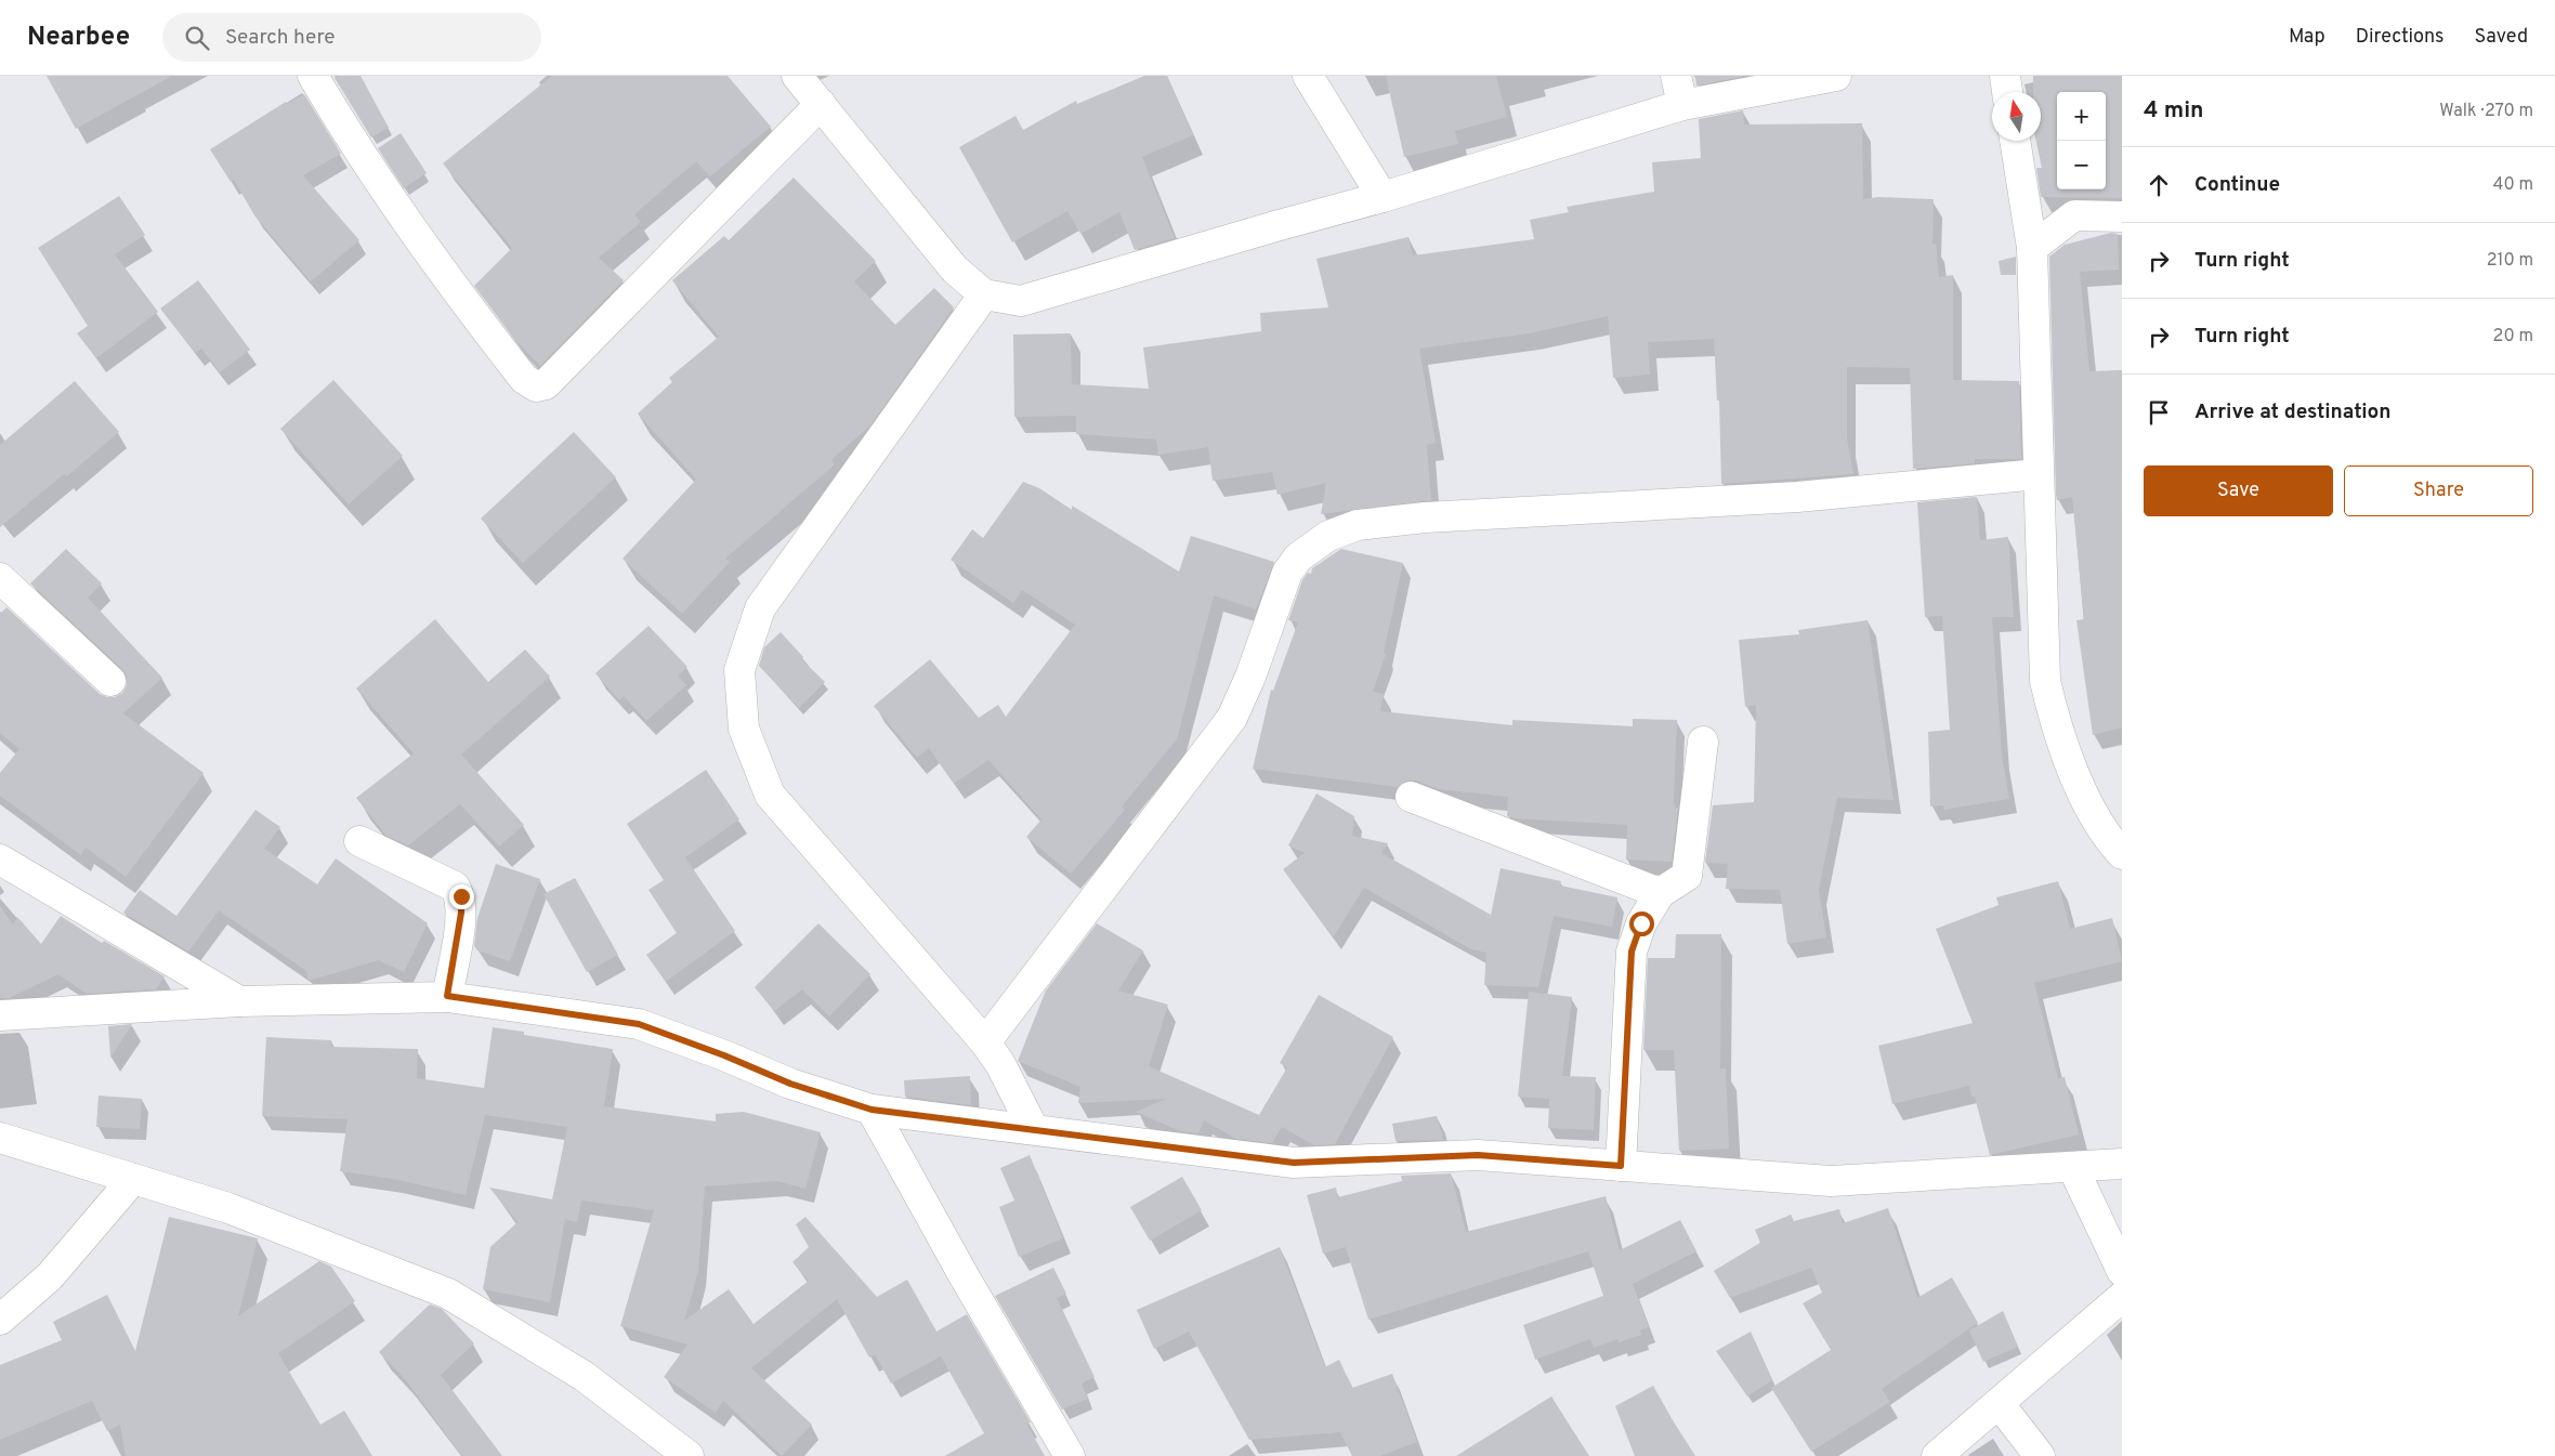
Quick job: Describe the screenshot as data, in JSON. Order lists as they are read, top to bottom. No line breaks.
{"north":"top","page":{"header":"Nearbee","search":"Search here","nav":["Map","Directions","Saved"],"heading":["4 min","Walk · 270 m"],"map_buttons":["+","−"],"list":[["Continue","40 m"],["Turn right","210 m"],["Turn right","20 m"],"Arrive at destination"],"buttons":["Save","Share"]}}
